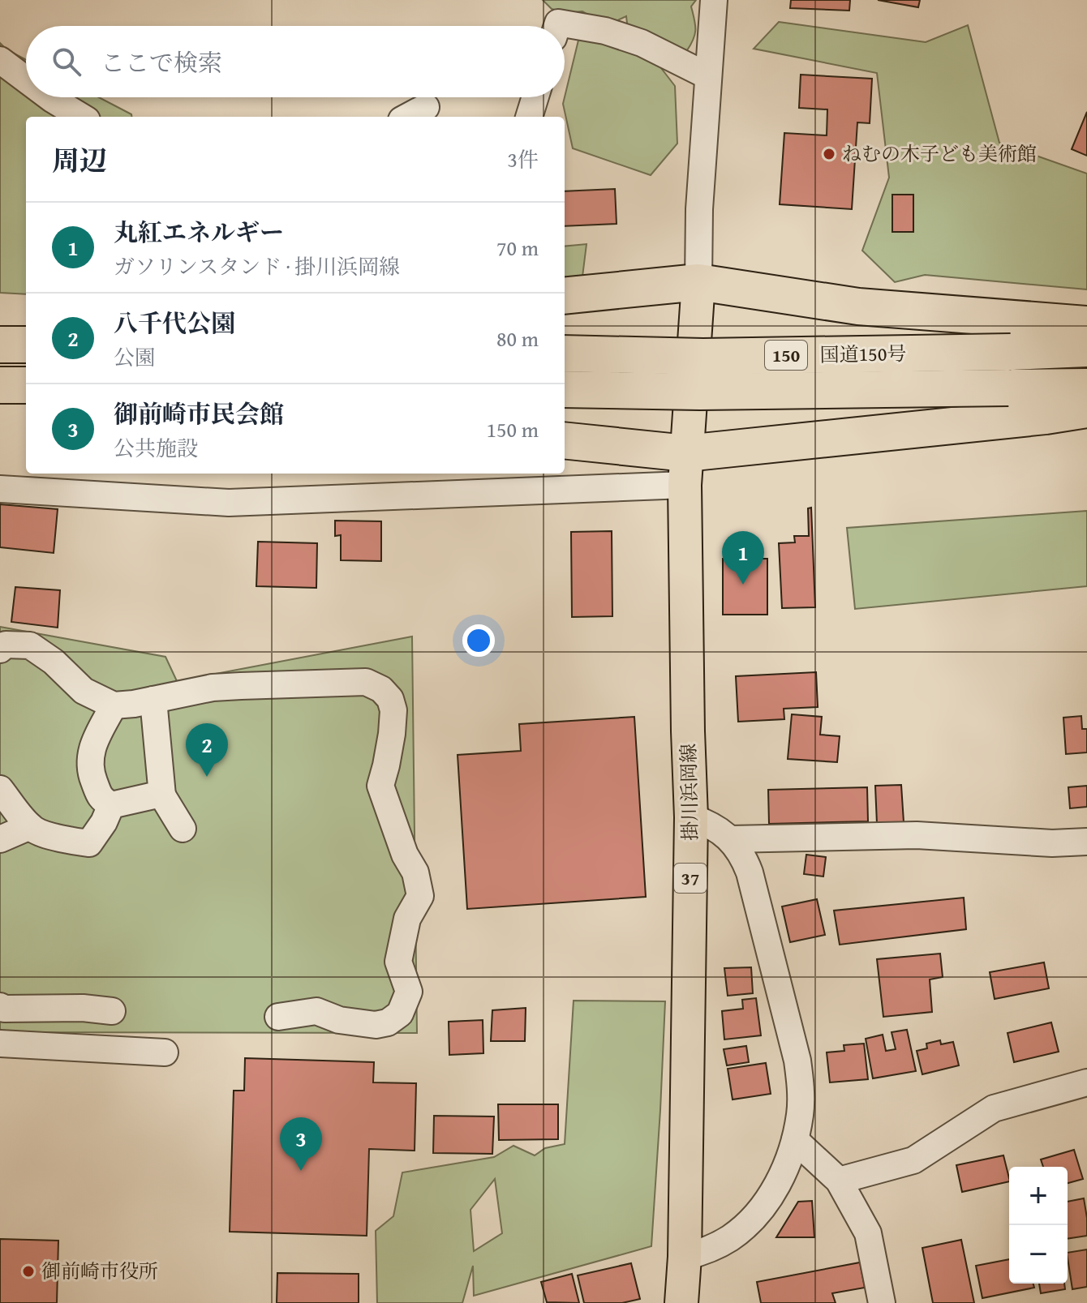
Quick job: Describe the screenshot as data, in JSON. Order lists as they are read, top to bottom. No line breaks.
{"streets":{"highway":["国道150号","150"],"main road":["掛川浜岡線","37"]},"places":["ねむの木子ども美術館","御前崎市役所"],"page":{"search":"ここで検索","heading":["周辺","3件"],"list":[{"mark":"1","name":"丸紅エネルギー","note":"ガソリンスタンド · 掛川浜岡線","value":"70 m"},{"mark":"2","name":"八千代公園","note":"公園","value":"80 m"},{"mark":"3","name":"御前崎市民会館","note":"公共施設","value":"150 m"}],"pins":["1","2","3"],"map_buttons":["+","−"]}}
